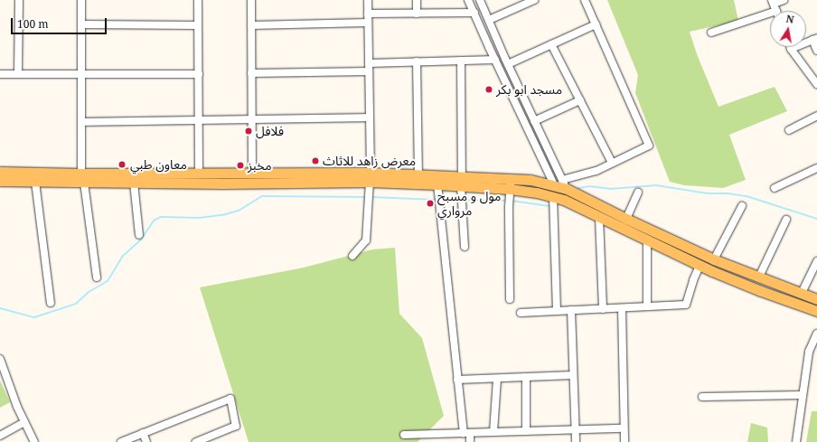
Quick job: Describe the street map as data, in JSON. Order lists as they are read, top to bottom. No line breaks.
{"places":["مسجد ابو بكر","فلافل","معرض زاهد للاثاث","معاون طبي","مخبز","مول و مسبح مرواري"],"scale_bar":"100 m","north":"top"}
